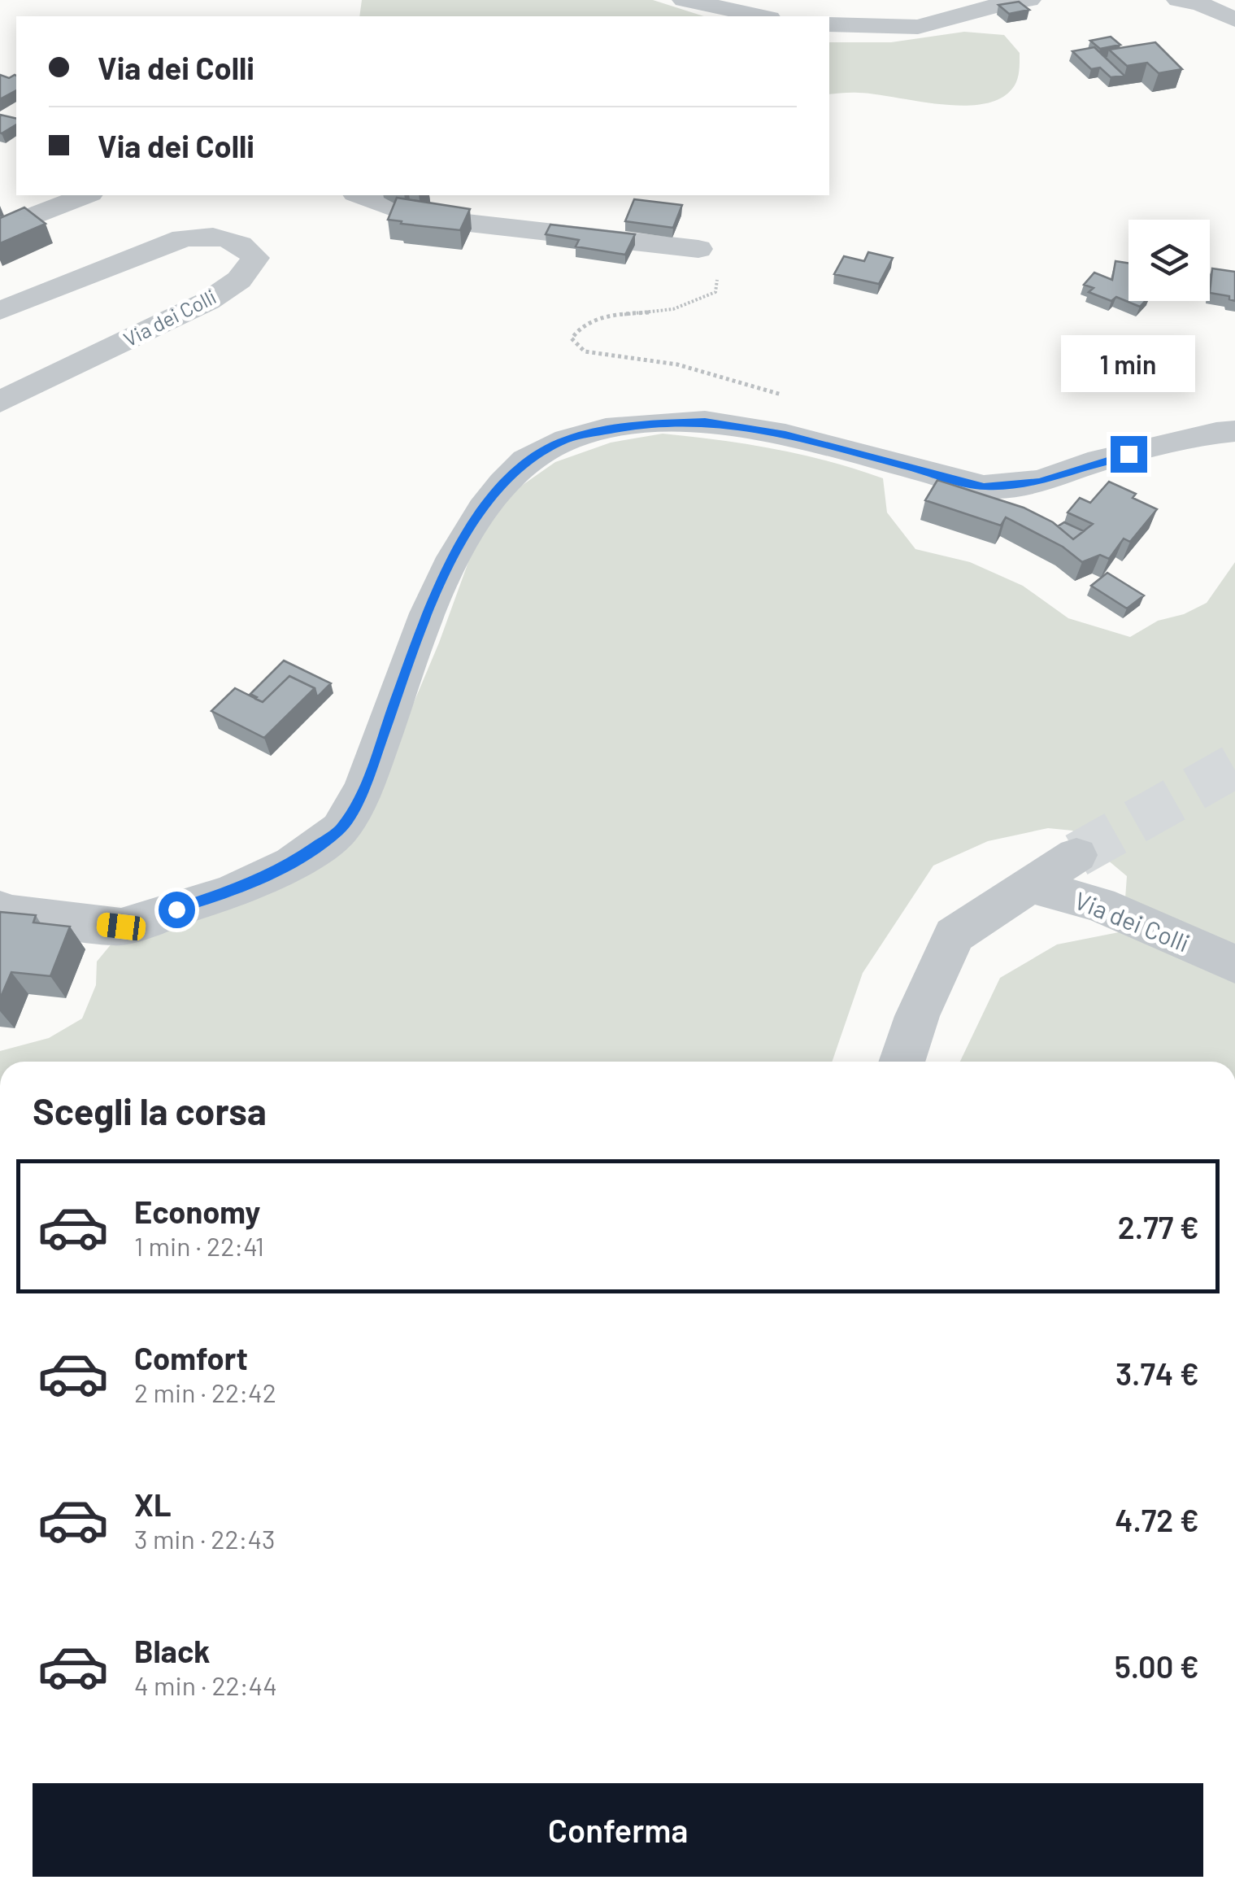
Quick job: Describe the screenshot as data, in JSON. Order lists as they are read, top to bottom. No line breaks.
{"streets":{"street":["Via dei Colli"]},"page":{"banner":["Via dei Colli","Via dei Colli"],"bubble":"1 min","heading":"Scegli la corsa","list":[{"name":"Economy","note":"1 min · 22:41","value":"2.77 €"},{"name":"Comfort","note":"2 min · 22:42","value":"3.74 €"},{"name":"XL","note":"3 min · 22:43","value":"4.72 €"},{"name":"Black","note":"4 min · 22:44","value":"5.00 €"}],"buttons":"Conferma"}}
